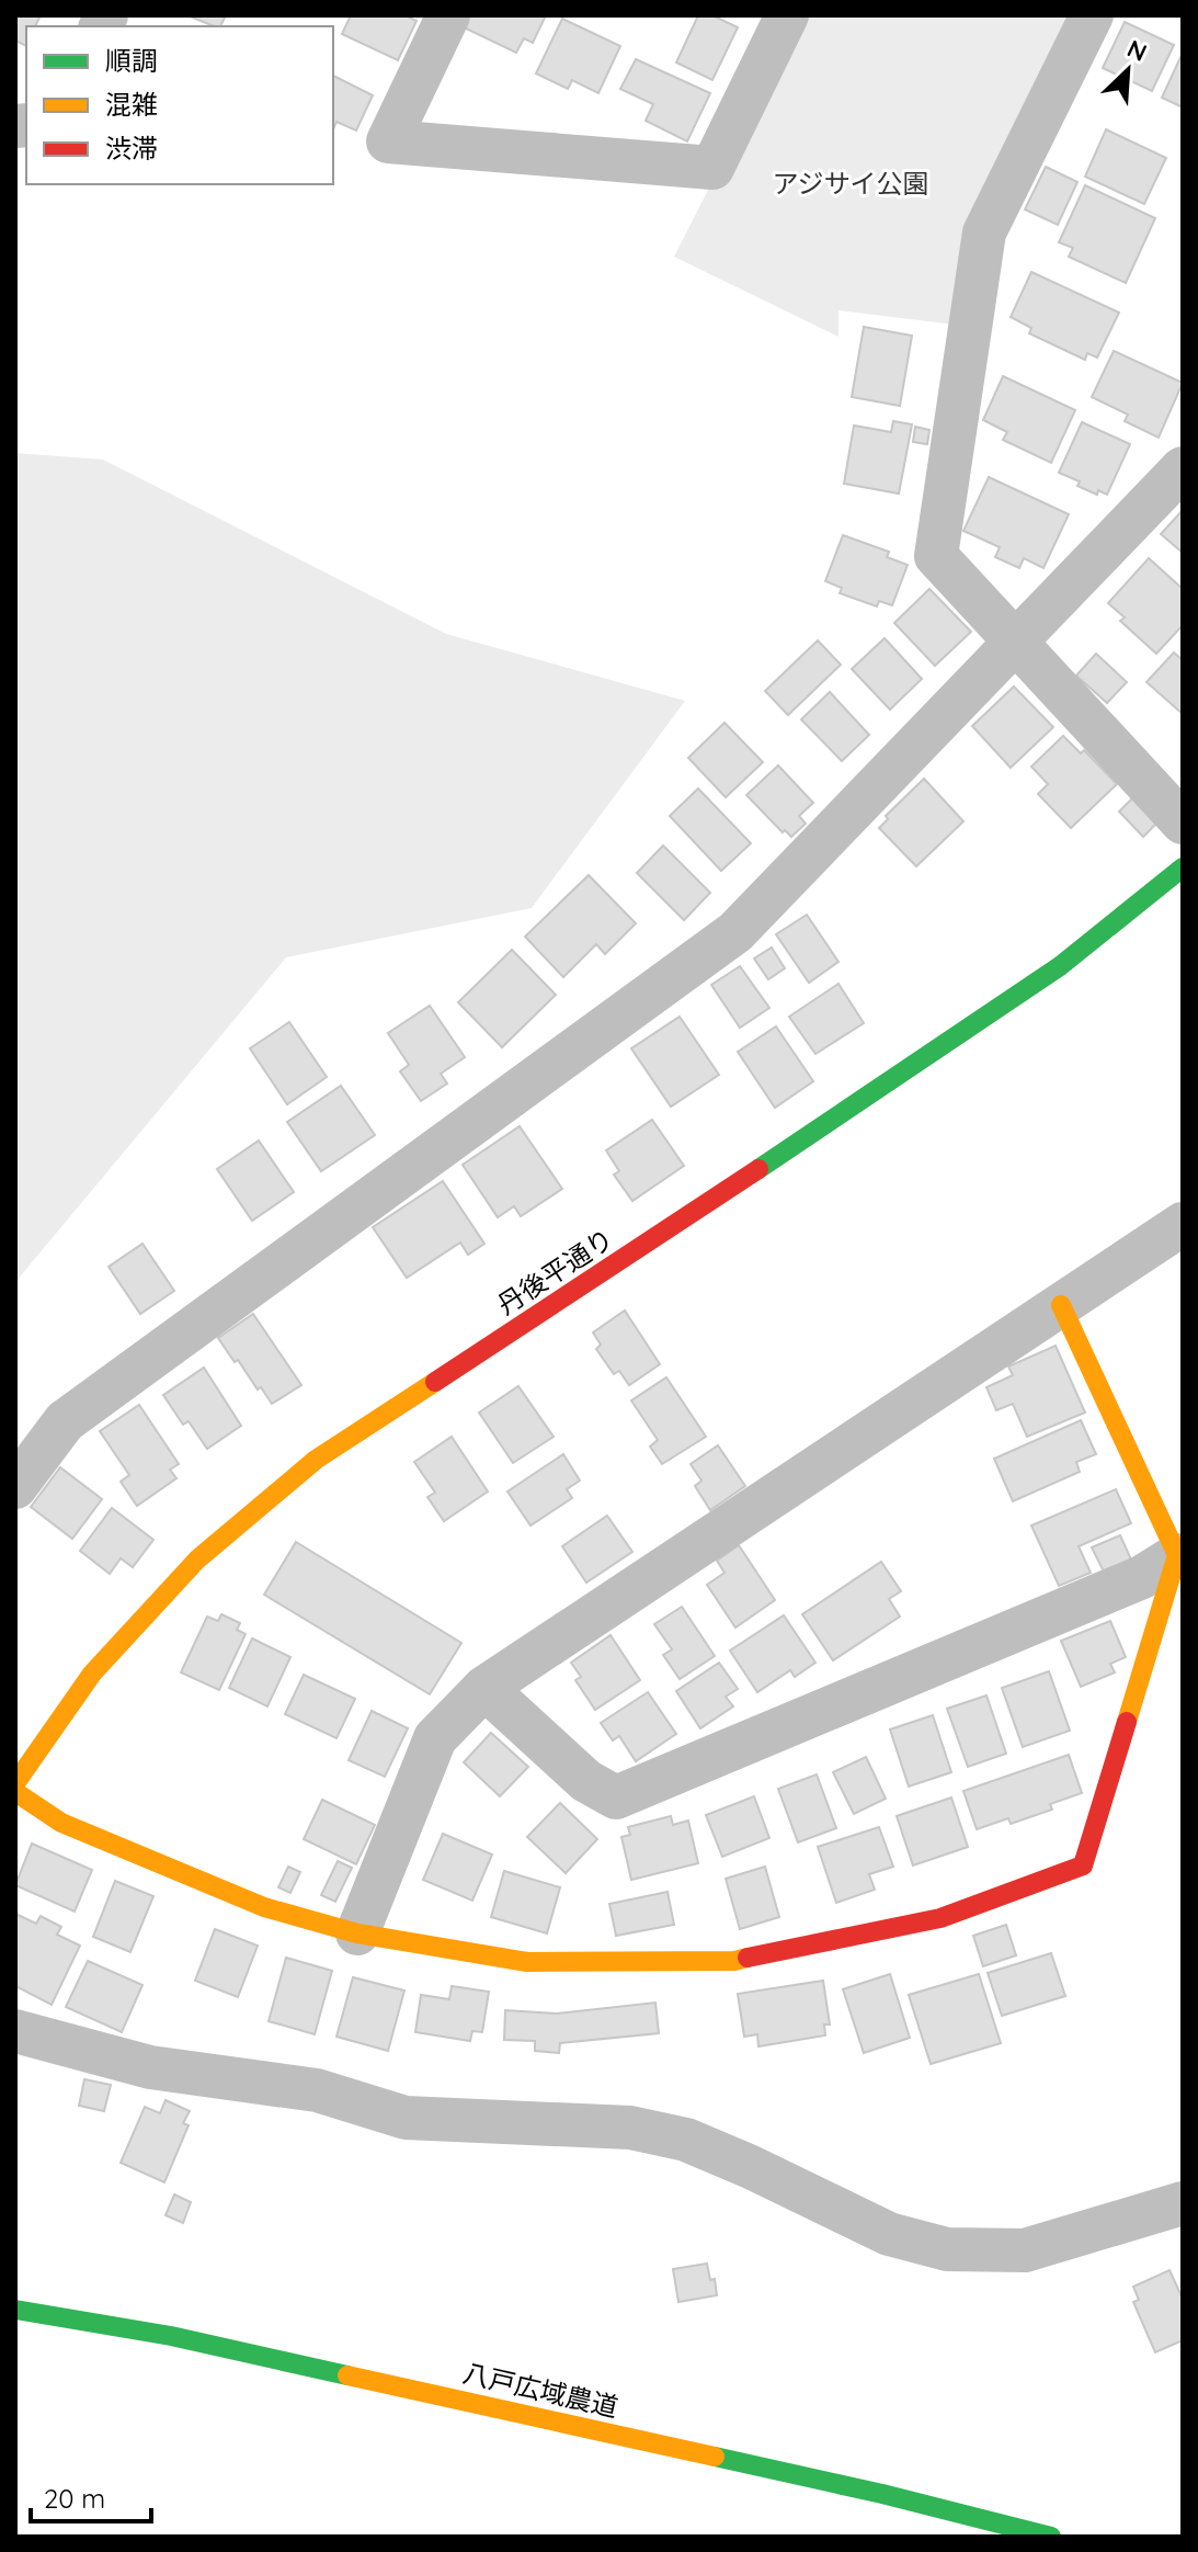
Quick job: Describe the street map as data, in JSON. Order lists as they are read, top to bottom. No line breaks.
{"streets":{"street":["丹後平通り","八戸広域農道"]},"parks":["アジサイ公園"],"legend":["順調","混雑","渋滞"],"scale_bar":"20 m","north":"top right"}
